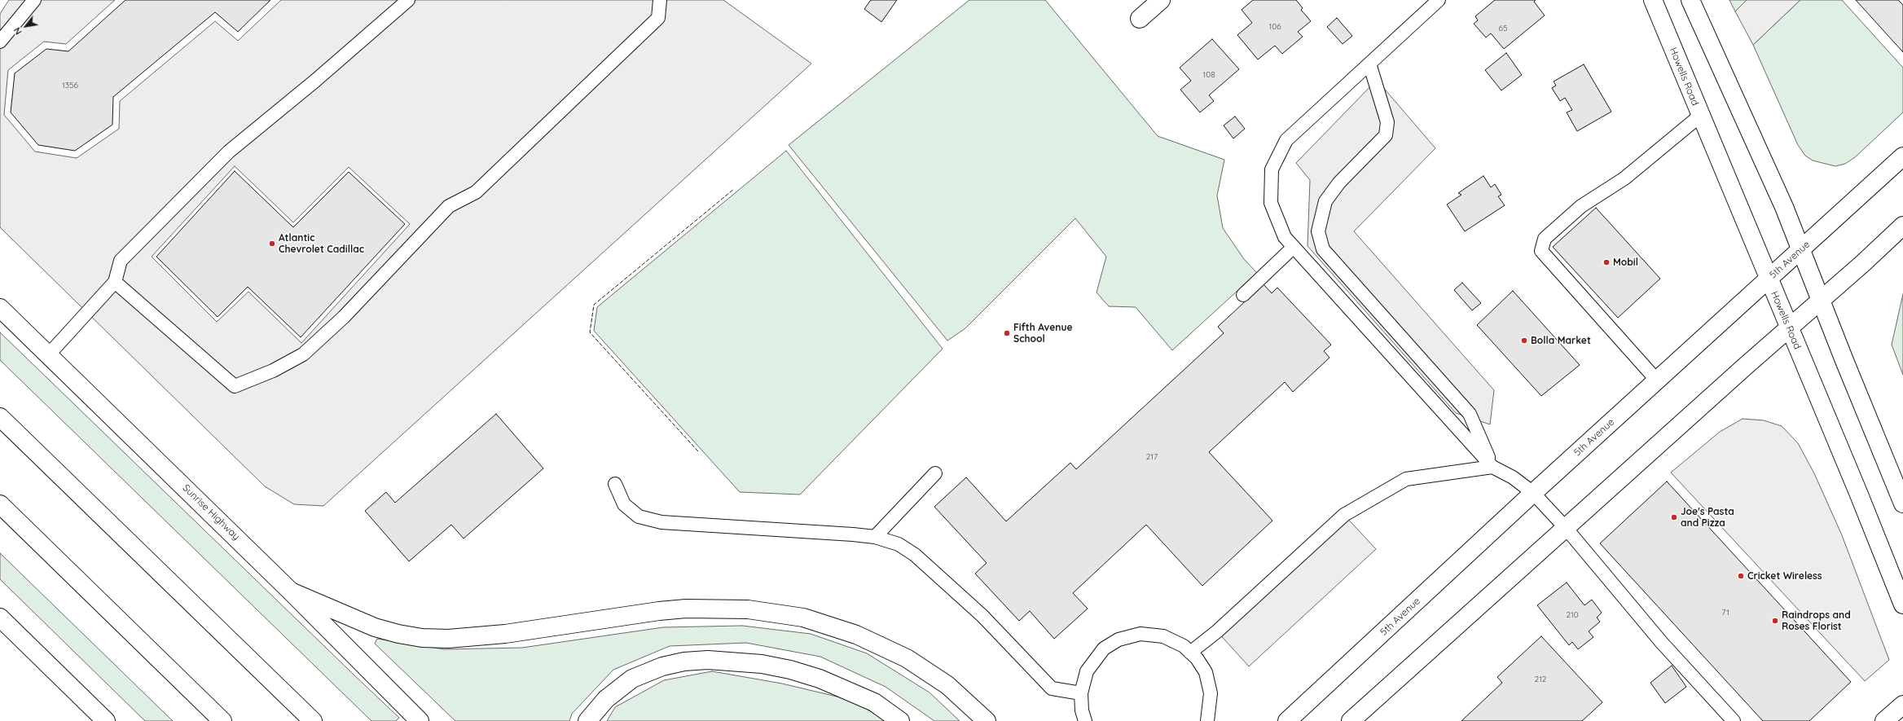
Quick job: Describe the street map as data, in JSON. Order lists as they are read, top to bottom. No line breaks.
{"streets":{"main road":["Howells Road","5th Avenue","Sunrise Highway"]},"crossings":[["Howells Road","5th Avenue"]],"places":["Atlantic Chevrolet Cadillac","Mobil","Fifth Avenue School","Bolla Market","Joe's Pasta and Pizza","Cricket Wireless","Raindrops and Roses Florist"],"house_numbers":["106","65","108","1356","217","71","210","212"],"north":"bottom left"}
